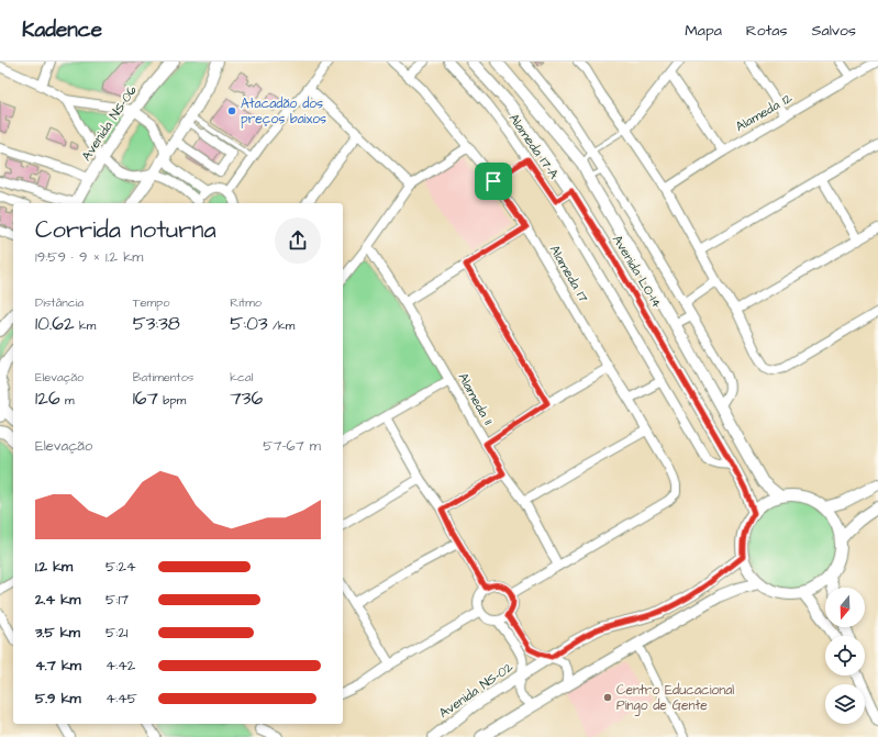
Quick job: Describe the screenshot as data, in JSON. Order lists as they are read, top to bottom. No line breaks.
{"streets":{"street":["Alameda 12","Avenida NS-06","Alameda 17-A","Avenida LO-14","Alameda 17","Alameda 11","Avenida NS-02"]},"crossings":[["Alameda 17-A","Avenida LO-14"],["Avenida LO-14","Avenida NS-02"],["Alameda 17","Alameda 11"]],"places":["Atacadão dos preços baixos","Centro Educacional Pingo de Gente"],"north":"bottom","page":{"header":"Kadence","nav":["Mapa","Rotas","Salvos"],"heading":["Corrida noturna","19:59 · 9 × 1.2 km"],"stats":[["Distância","10.62 km"],["Tempo","53:38"],["Ritmo","5:03 /km"],["Elevação","126 m"],["Batimentos","167 bpm"],["kcal","736"]],"chart":["Elevação","57–67 m"],"list":[{"name":"1.2 km","note":"5:24"},{"name":"2.4 km","note":"5:17"},{"name":"3.5 km","note":"5:21"},{"name":"4.7 km","note":"4:42"},{"name":"5.9 km","note":"4:45"}]}}
